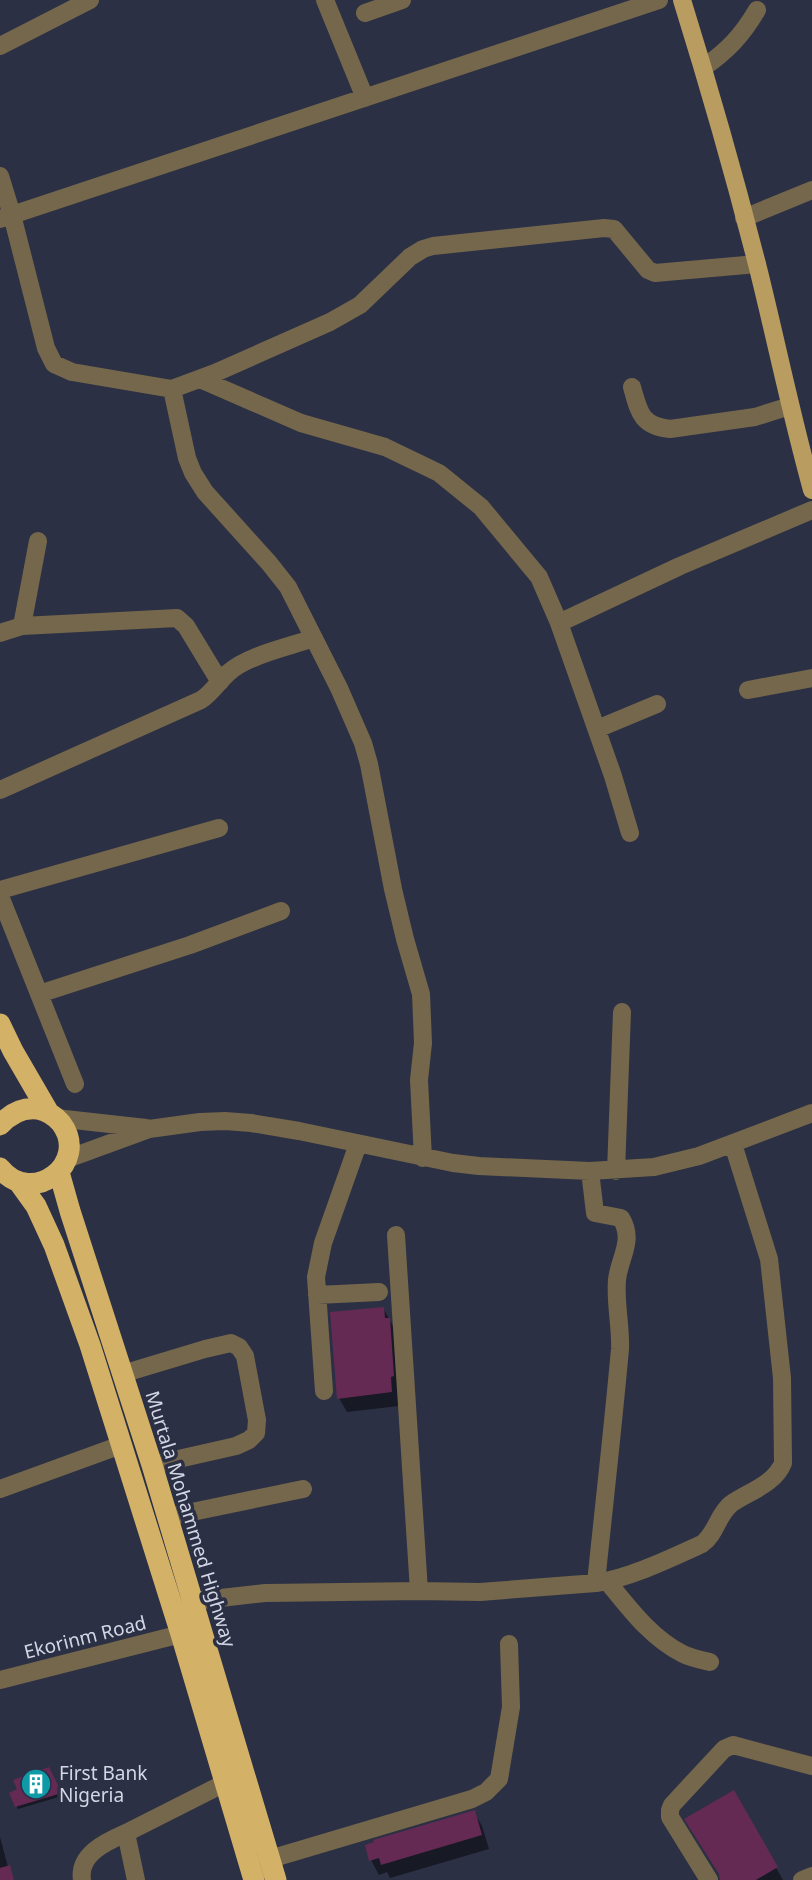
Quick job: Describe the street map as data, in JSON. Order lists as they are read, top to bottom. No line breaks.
{"streets":{"highway":["Murtala Mohammed Highway"],"street":["Ekorinm Road"]},"places":{"building":["First Bank Nigeria"]}}
